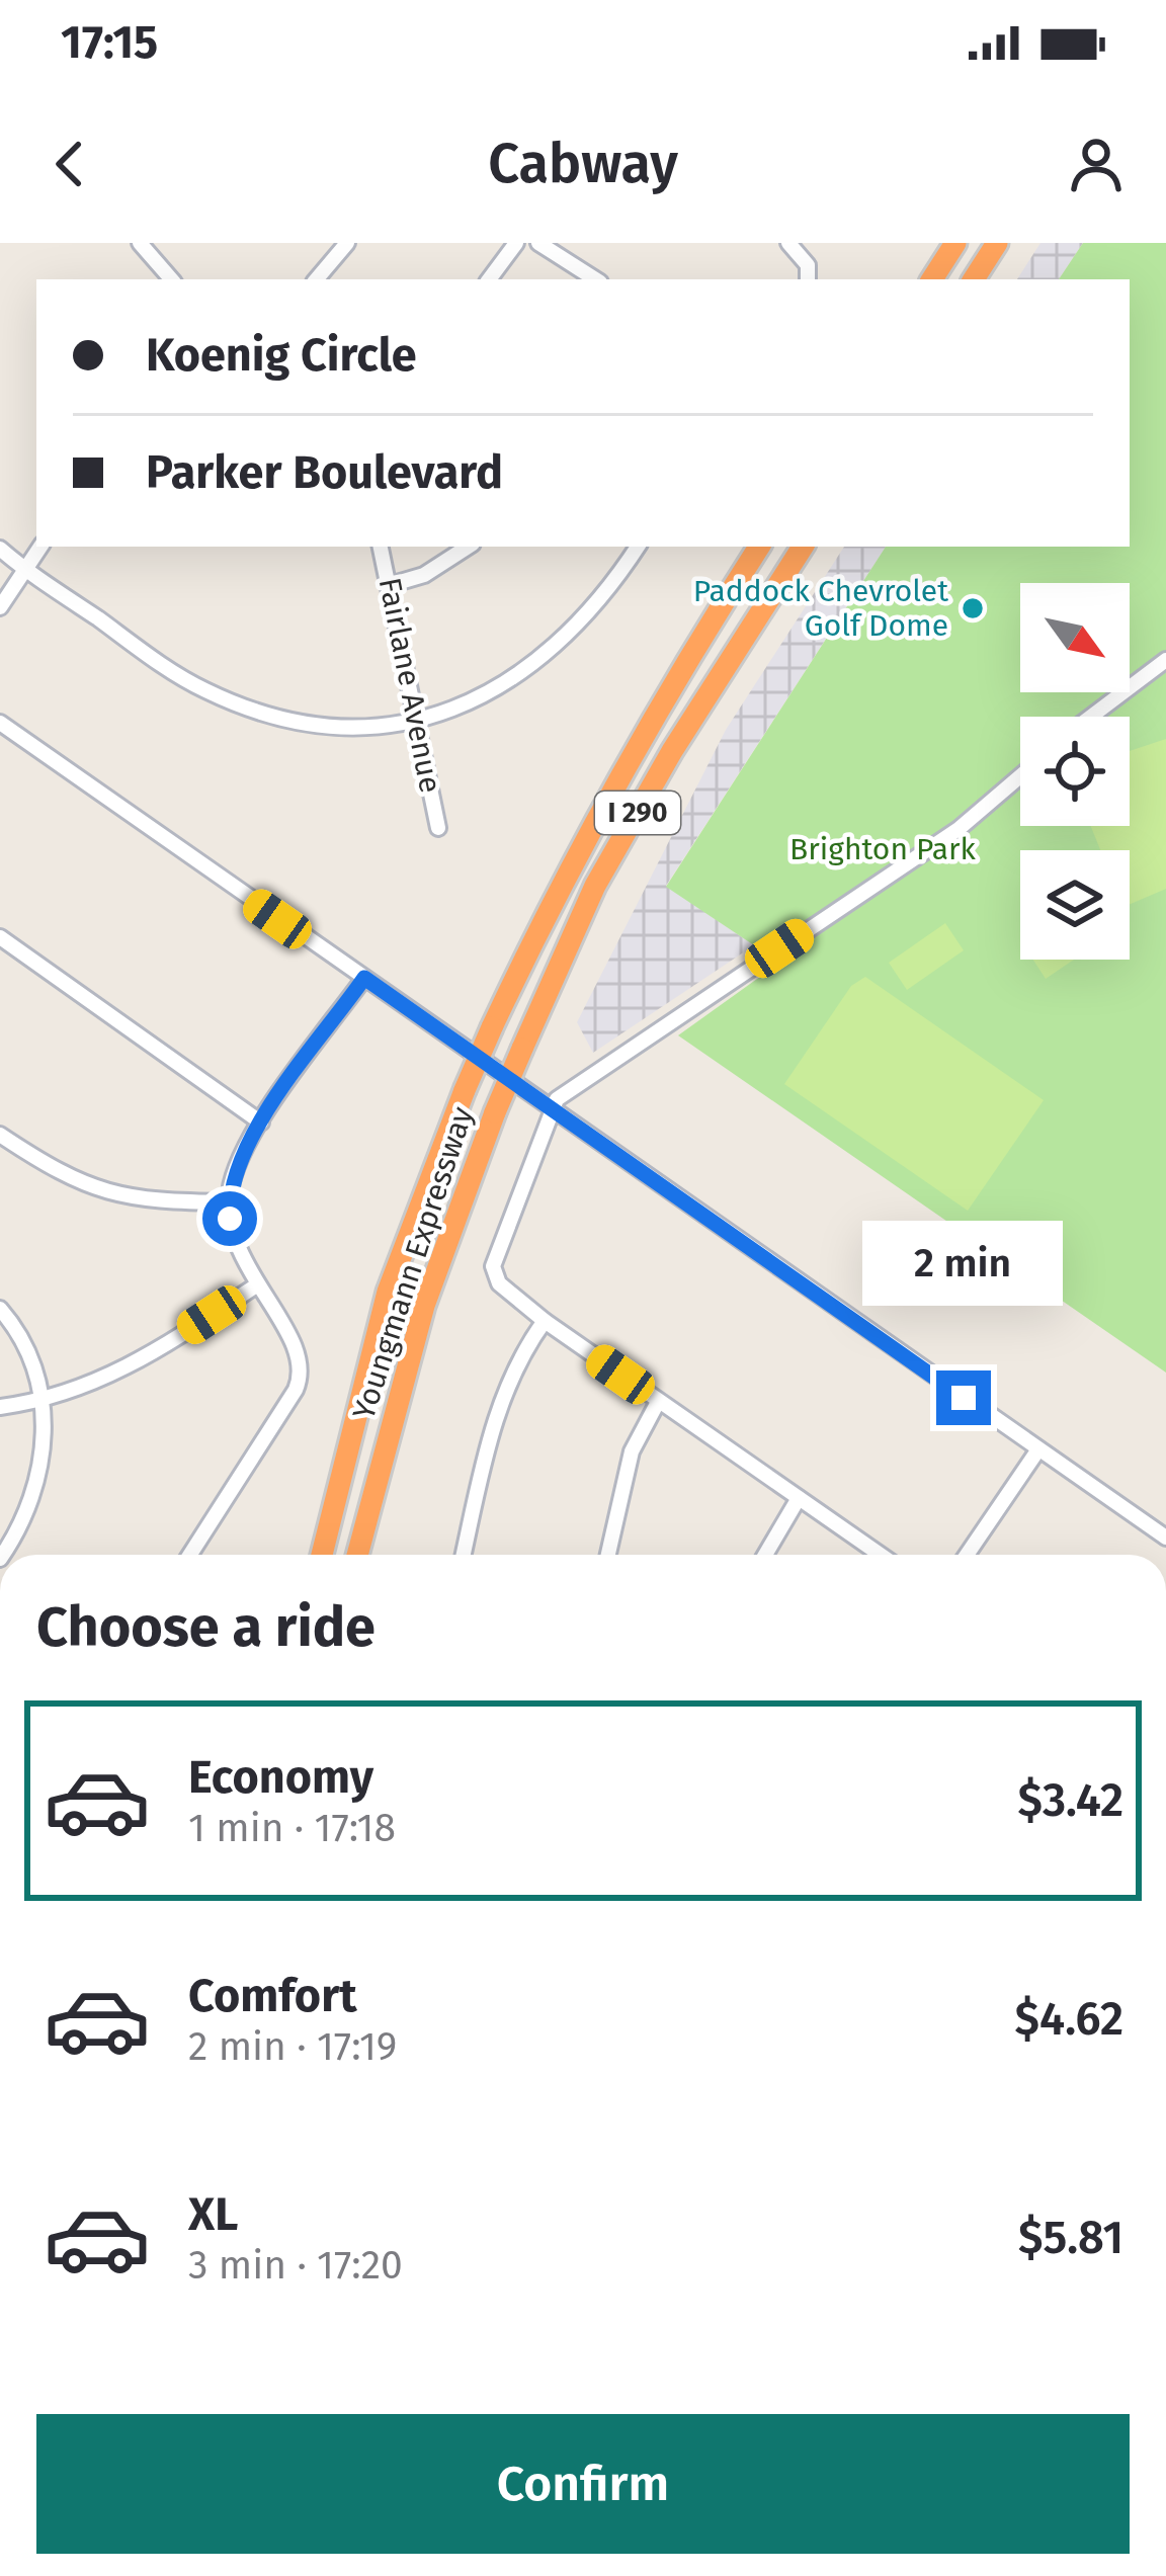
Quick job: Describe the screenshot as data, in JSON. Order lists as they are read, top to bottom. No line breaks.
{"streets":{"highway":["I 290","Youngmann Expressway"],"street":["Fairlane Avenue"]},"parks":["Brighton Park"],"places":["Paddock Chevrolet Golf Dome"],"north":"bottom right","page":{"status":"17:15","header":"Cabway","banner":["Koenig Circle","Parker Boulevard"],"bubble":"2 min","heading":"Choose a ride","list":[{"name":"Economy","note":"1 min · 17:18","value":"$3.42"},{"name":"Comfort","note":"2 min · 17:19","value":"$4.62"},{"name":"XL","note":"3 min · 17:20","value":"$5.81"}],"buttons":"Confirm"}}
